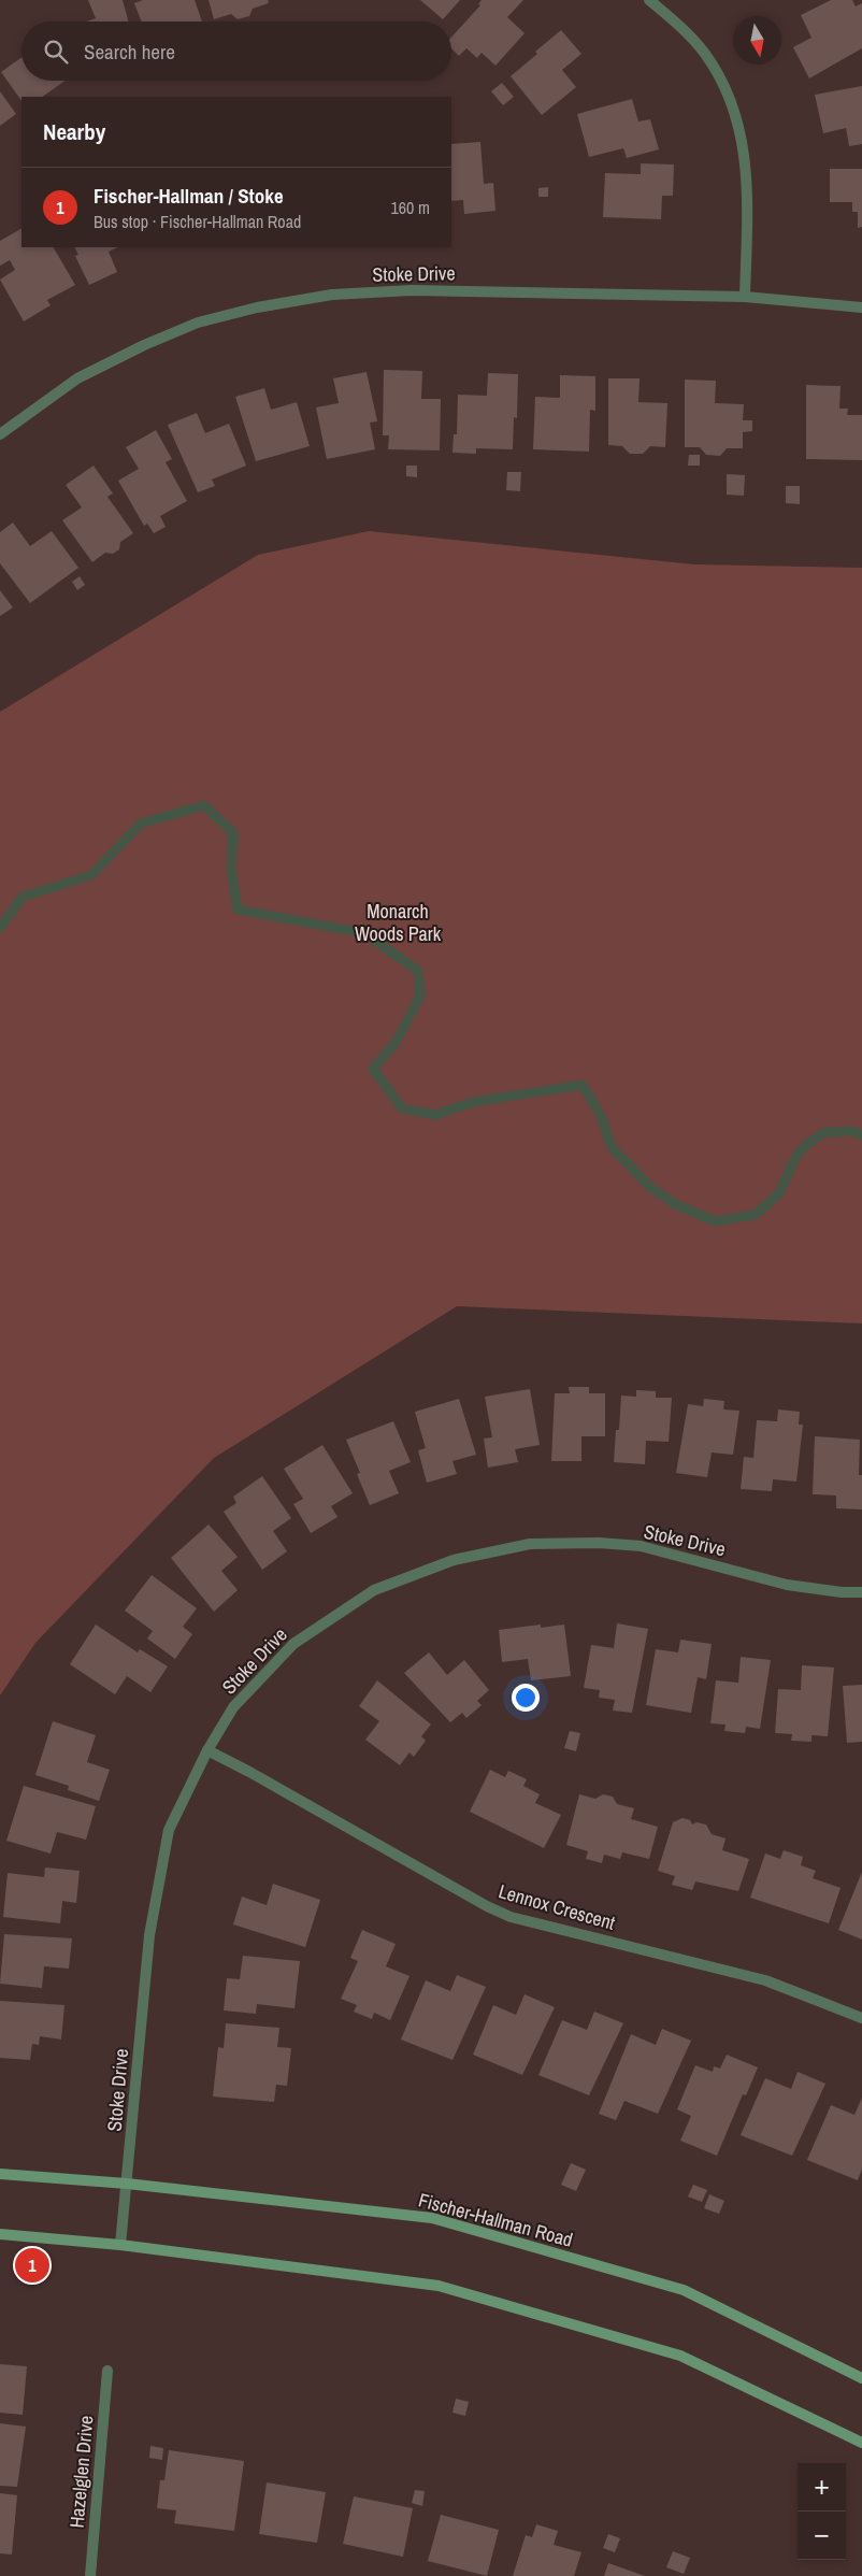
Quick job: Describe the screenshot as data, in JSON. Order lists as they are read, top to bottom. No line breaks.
{"streets":{"main road":["Fischer-Hallman Road"],"street":["Stoke Drive","Lennox Crescent","Hazelglen Drive"]},"crossings":[["Stoke Drive","Lennox Crescent"],["Stoke Drive","Fischer-Hallman Road"]],"parks":["Monarch Woods Park"],"north":"bottom","page":{"search":"Search here","heading":"Nearby","list":[{"mark":"1","name":"Fischer-Hallman / Stoke","note":"Bus stop · Fischer-Hallman Road","value":"160 m"}],"pins":"1","map_buttons":["+","−"]}}
